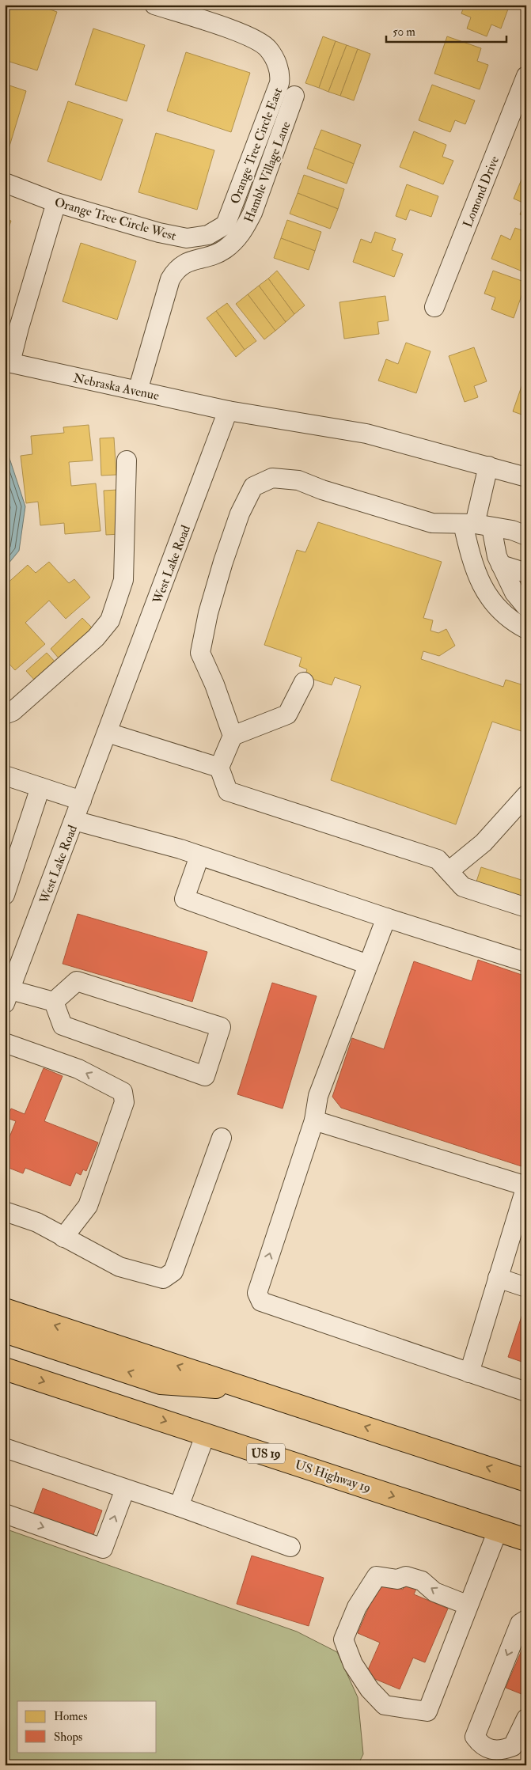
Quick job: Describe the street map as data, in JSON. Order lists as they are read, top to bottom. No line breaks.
{"streets":{"highway":["US 19","US Highway 19"],"street":["Orange Tree Circle East","Hamble Village Lane","Lomond Drive","Orange Tree Circle West","Nebraska Avenue","West Lake Road"]},"crossings":[["Orange Tree Circle East","Orange Tree Circle West"],["Hamble Village Lane","Nebraska Avenue"],["Nebraska Avenue","West Lake Road"]],"legend":["Homes","Shops"],"scale_bar":"50 m"}
